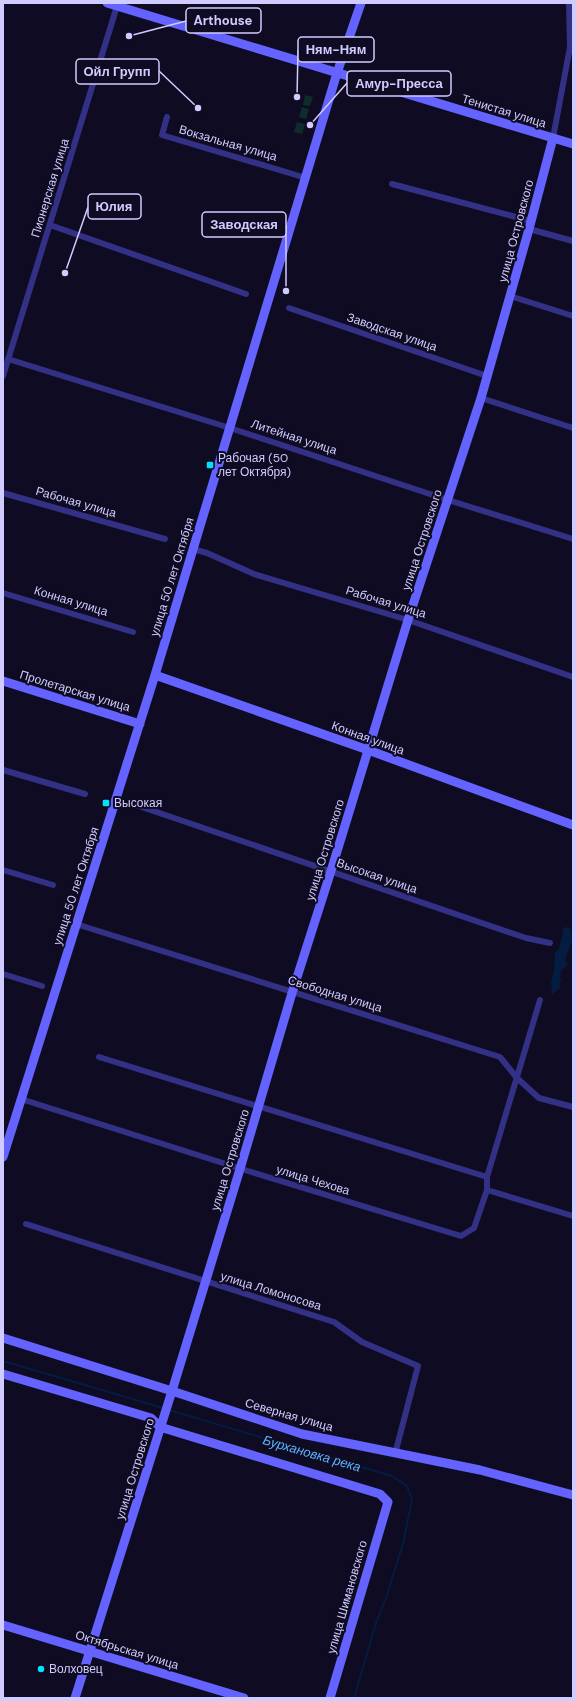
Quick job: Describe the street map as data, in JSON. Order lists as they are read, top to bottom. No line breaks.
{"streets":{"street":["Тенистая улица","Вокзальная улица","Пионерская улица","улица Островского","Заводская улица","Литейная улица","Рабочая улица","улица 50 лет Октября","Конная улица","Пролетарская улица","Высокая улица","Свободная улица","улица Чехова","улица Ломоносова","Северная улица","улица Шимановского","Октябрьская улица"]},"crossings":[["Тенистая улица","Пионерская улица"],["Тенистая улица","улица Островского"],["Тенистая улица","улица 50 лет Октября"],["Вокзальная улица","улица 50 лет Октября"],["Пионерская улица","Литейная улица"],["улица Островского","Заводская улица"],["улица Островского","Литейная улица"],["улица Островского","Рабочая улица"],["улица Островского","Конная улица"],["улица Островского","Высокая улица"],["улица Островского","Свободная улица"],["улица Островского","улица Чехова"],["улица Островского","улица Ломоносова"],["улица Островского","Северная улица"],["улица Островского","улица Шимановского"],["улица Островского","Октябрьская улица"],["Литейная улица","улица 50 лет Октября"],["Рабочая улица","улица 50 лет Октября"],["улица 50 лет Октября","Конная улица"],["улица 50 лет Октября","Пролетарская улица"],["улица 50 лет Октября","Свободная улица"],["улица 50 лет Октября","улица Чехова"],["Свободная улица","улица Чехова"],["улица Ломоносова","Северная улица"]],"water":["Бурхановка река"],"places":{"other":["Arthouse","Ням-Ням","Ойл Групп","Амур-Пресса","Юлия","Заводская","Волховец"],"transit":["Рабочая (50 лет Октября)","Высокая"]}}
